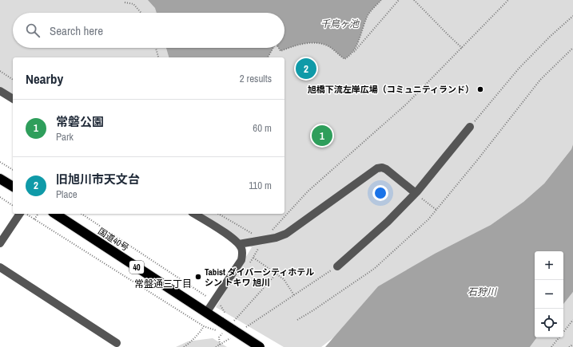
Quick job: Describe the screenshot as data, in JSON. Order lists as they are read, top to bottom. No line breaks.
{"streets":{"highway":["国道40号","40"]},"districts":["常盤通三丁目"],"water":["千鳥ヶ池","石狩川"],"places":["旭橋下流左岸広場（コミュニティランド）","Tabist ダイバーシティホテル シン トキワ 旭川"],"page":{"search":"Search here","pins":["2","1"],"heading":["Nearby","2 results"],"list":[{"mark":"1","name":"常磐公園","note":"Park","value":"60 m"},{"mark":"2","name":"旧旭川市天文台","note":"Place","value":"110 m"}],"map_buttons":["+","−"]}}
